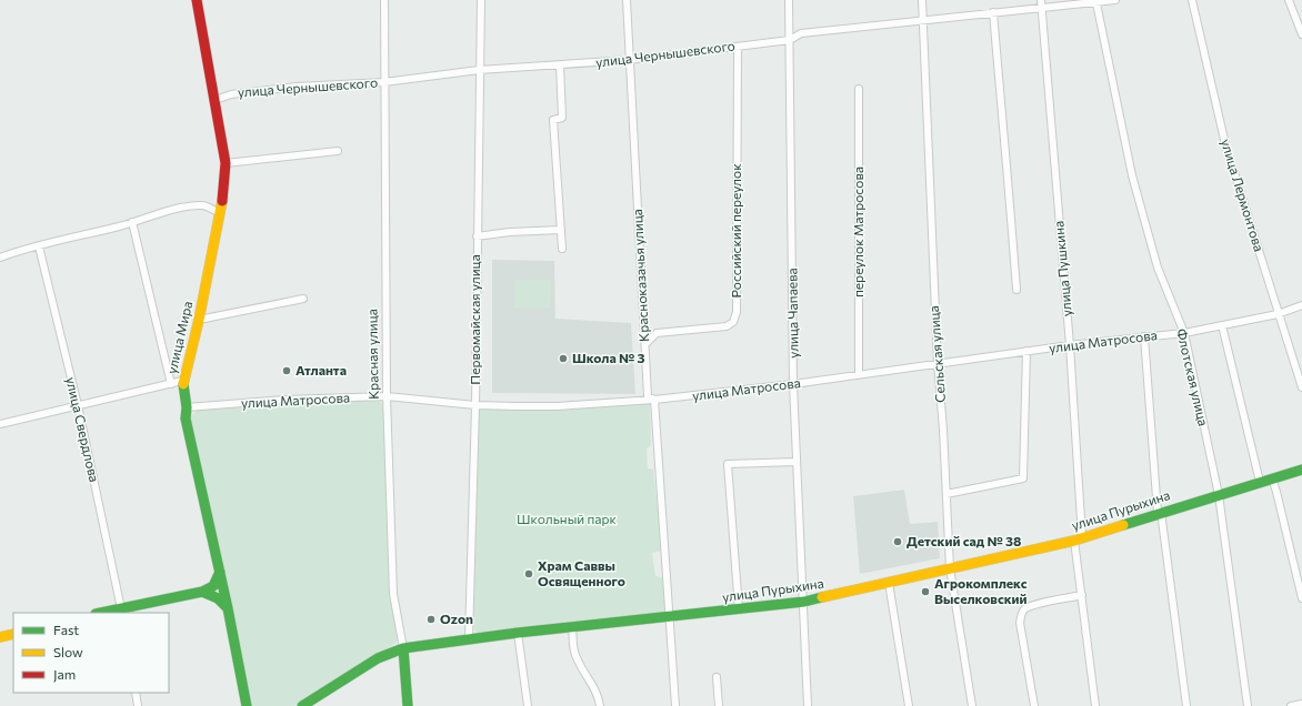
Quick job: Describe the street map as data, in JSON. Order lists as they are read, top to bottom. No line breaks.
{"streets":{"street":["улица Чернышевского","улица Лермонтова","Российский переулок","переулок Матросова","улица Пушкина","Красноказачья улица","улица Чапаева","Первомайская улица","улица Мира","улица Матросова","Красная улица","Сельская улица","Флотская улица","улица Свердлова","улица Пурыхина"]},"crossings":[["улица Чернышевского","Российский переулок"],["улица Чернышевского","улица Пушкина"],["улица Чернышевского","Красноказачья улица"],["улица Чернышевского","улица Чапаева"],["улица Чернышевского","Первомайская улица"],["улица Чернышевского","улица Мира"],["улица Чернышевского","Красная улица"],["улица Чернышевского","Сельская улица"],["улица Чернышевского","Флотская улица"],["улица Лермонтова","улица Матросова"],["Российский переулок","Красноказачья улица"],["переулок Матросова","улица Матросова"],["улица Пушкина","улица Матросова"],["улица Пушкина","улица Пурыхина"],["Красноказачья улица","улица Матросова"],["Красноказачья улица","улица Пурыхина"],["улица Чапаева","улица Матросова"],["улица Чапаева","улица Пурыхина"],["Первомайская улица","улица Матросова"],["Первомайская улица","улица Пурыхина"],["улица Мира","улица Матросова"],["улица Матросова","Красная улица"],["улица Матросова","Сельская улица"],["улица Матросова","Флотская улица"],["Красная улица","улица Пурыхина"],["Сельская улица","улица Пурыхина"],["Флотская улица","улица Пурыхина"]],"parks":["Школьный парк"],"places":["Школа № 3","Атланта","Детский сад № 38","Храм Саввы Освященного","Агрокомплекс Выселковский","Ozon"],"legend":["Fast","Slow","Jam"]}
